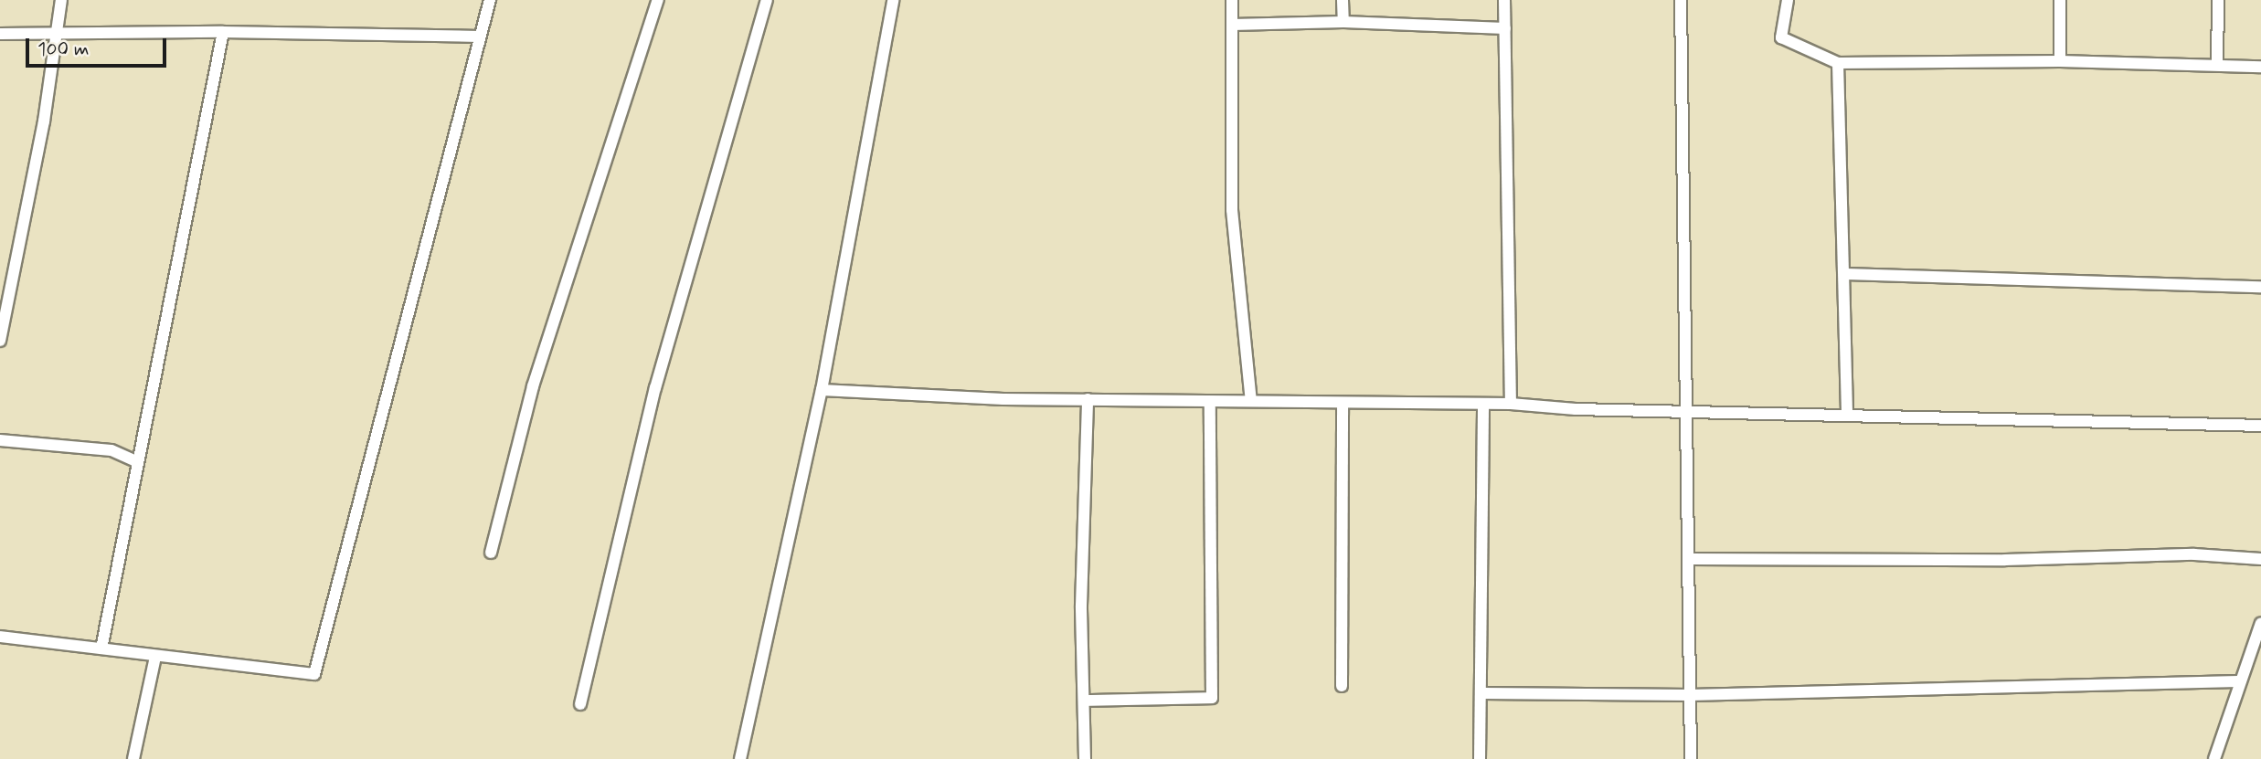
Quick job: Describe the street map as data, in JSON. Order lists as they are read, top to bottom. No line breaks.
{"scale_bar":"100 m"}
